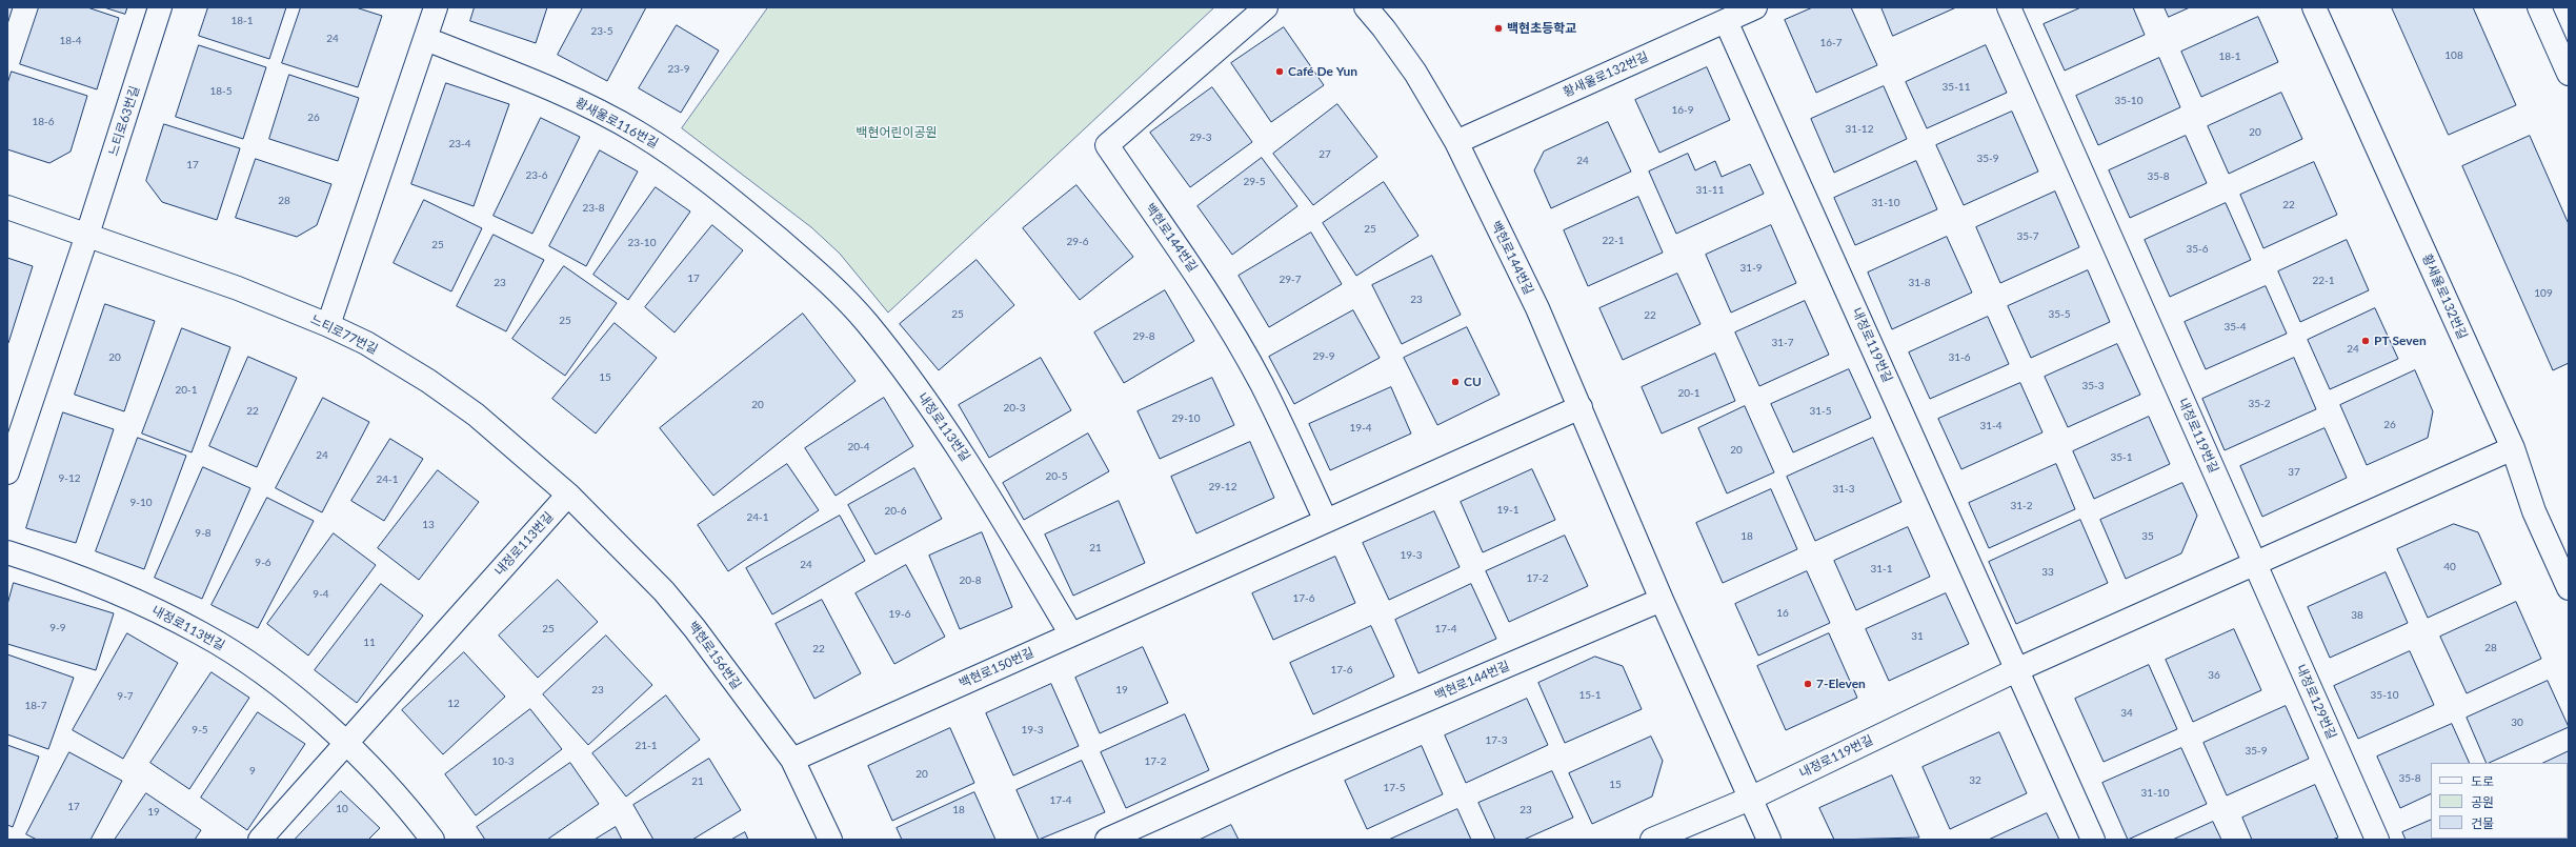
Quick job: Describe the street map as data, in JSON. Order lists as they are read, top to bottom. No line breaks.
{"streets":{"street":["황새울로132번길","느티로63번길","황새울로116번길","백현로144번길","느티로77번길","내정로119번길","내정로113번길","백현로156번길","백현로150번길","내정로129번길"]},"crossings":[["황새울로132번길","백현로144번길"],["황새울로132번길","내정로119번길"],["느티로63번길","느티로77번길"],["황새울로116번길","내정로113번길"],["백현로144번길","내정로119번길"],["백현로144번길","백현로150번길"],["느티로77번길","내정로113번길"],["느티로77번길","백현로156번길"],["내정로119번길","내정로129번길"],["내정로113번길","백현로156번길"],["내정로113번길","백현로150번길"],["백현로156번길","백현로150번길"]],"parks":["백현어린이공원"],"places":["백현초등학교","Café De Yun","PT Seven","CU","7-Eleven"],"house_numbers":["18-1","23-5","24","18-4","16-7","108","18-1","23-9","35-11","18-5","35-10","16-9","26","18-6","31-12","20","29-3","23-4","27","35-9","24","17","23-6","35-8","29-5","31-11","28","31-10","22","23-8","25","35-7","22-1","29-6","23-10","25","35-6","31-9","17","29-7","22-1","23","31-8","109","23","25","35-5","22","25","35-4","29-8","31-7","24","29-9","20","31-6","15","35-3","20-1","20-1","35-2","20","20-3","22","31-5","29-10","26","31-4","19-4","20-4","20","24","35-1","37","20-5","9-12","24-1","29-12","31-3","9-10","31-2","19-1","20-6","24-1","13","9-8","18","35","21","19-3","9-6","24","40","31-1","33","17-2","20-8","9-4","17-6","16","19-6","38","9-9","25","17-4","31","11","28","22","17-6","36","23","19","15-1","35-10","9-7","12","18-7","34","30","9-5","19-3","17-3","21-1","35-9","10-3","17-2","9","20","35-8","32","21","15","17-5","31-10","17-4","17","10","18","23","19"],"legend":["도로","공원","건물"]}
